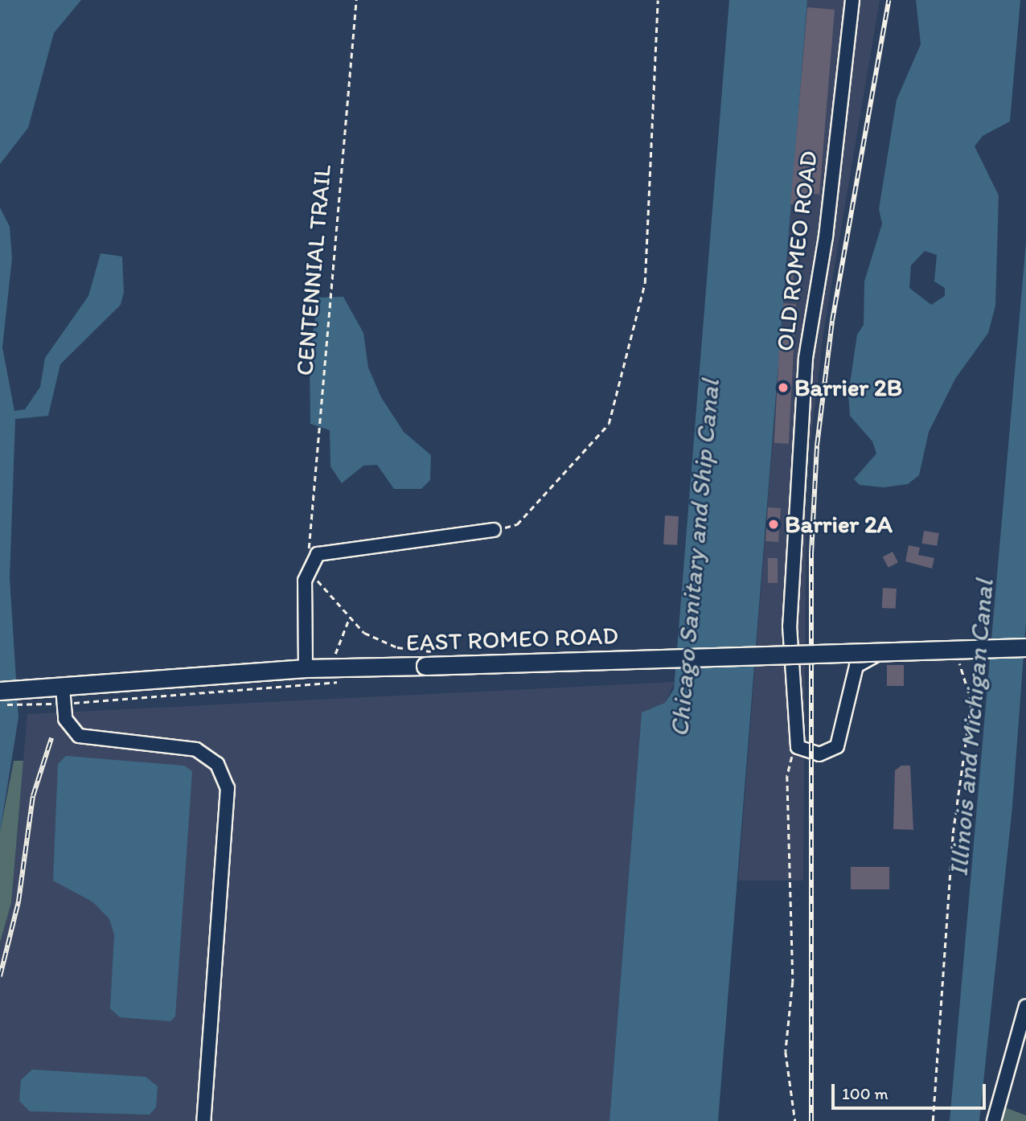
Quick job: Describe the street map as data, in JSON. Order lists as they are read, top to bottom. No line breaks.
{"streets":{"main road":["EAST ROMEO ROAD"],"street":["OLD ROMEO ROAD"],"path":["CENTENNIAL TRAIL"]},"water":["Chicago Sanitary and Ship Canal","Illinois and Michigan Canal"],"places":["Barrier 2B","Barrier 2A"],"scale_bar":"100 m"}
